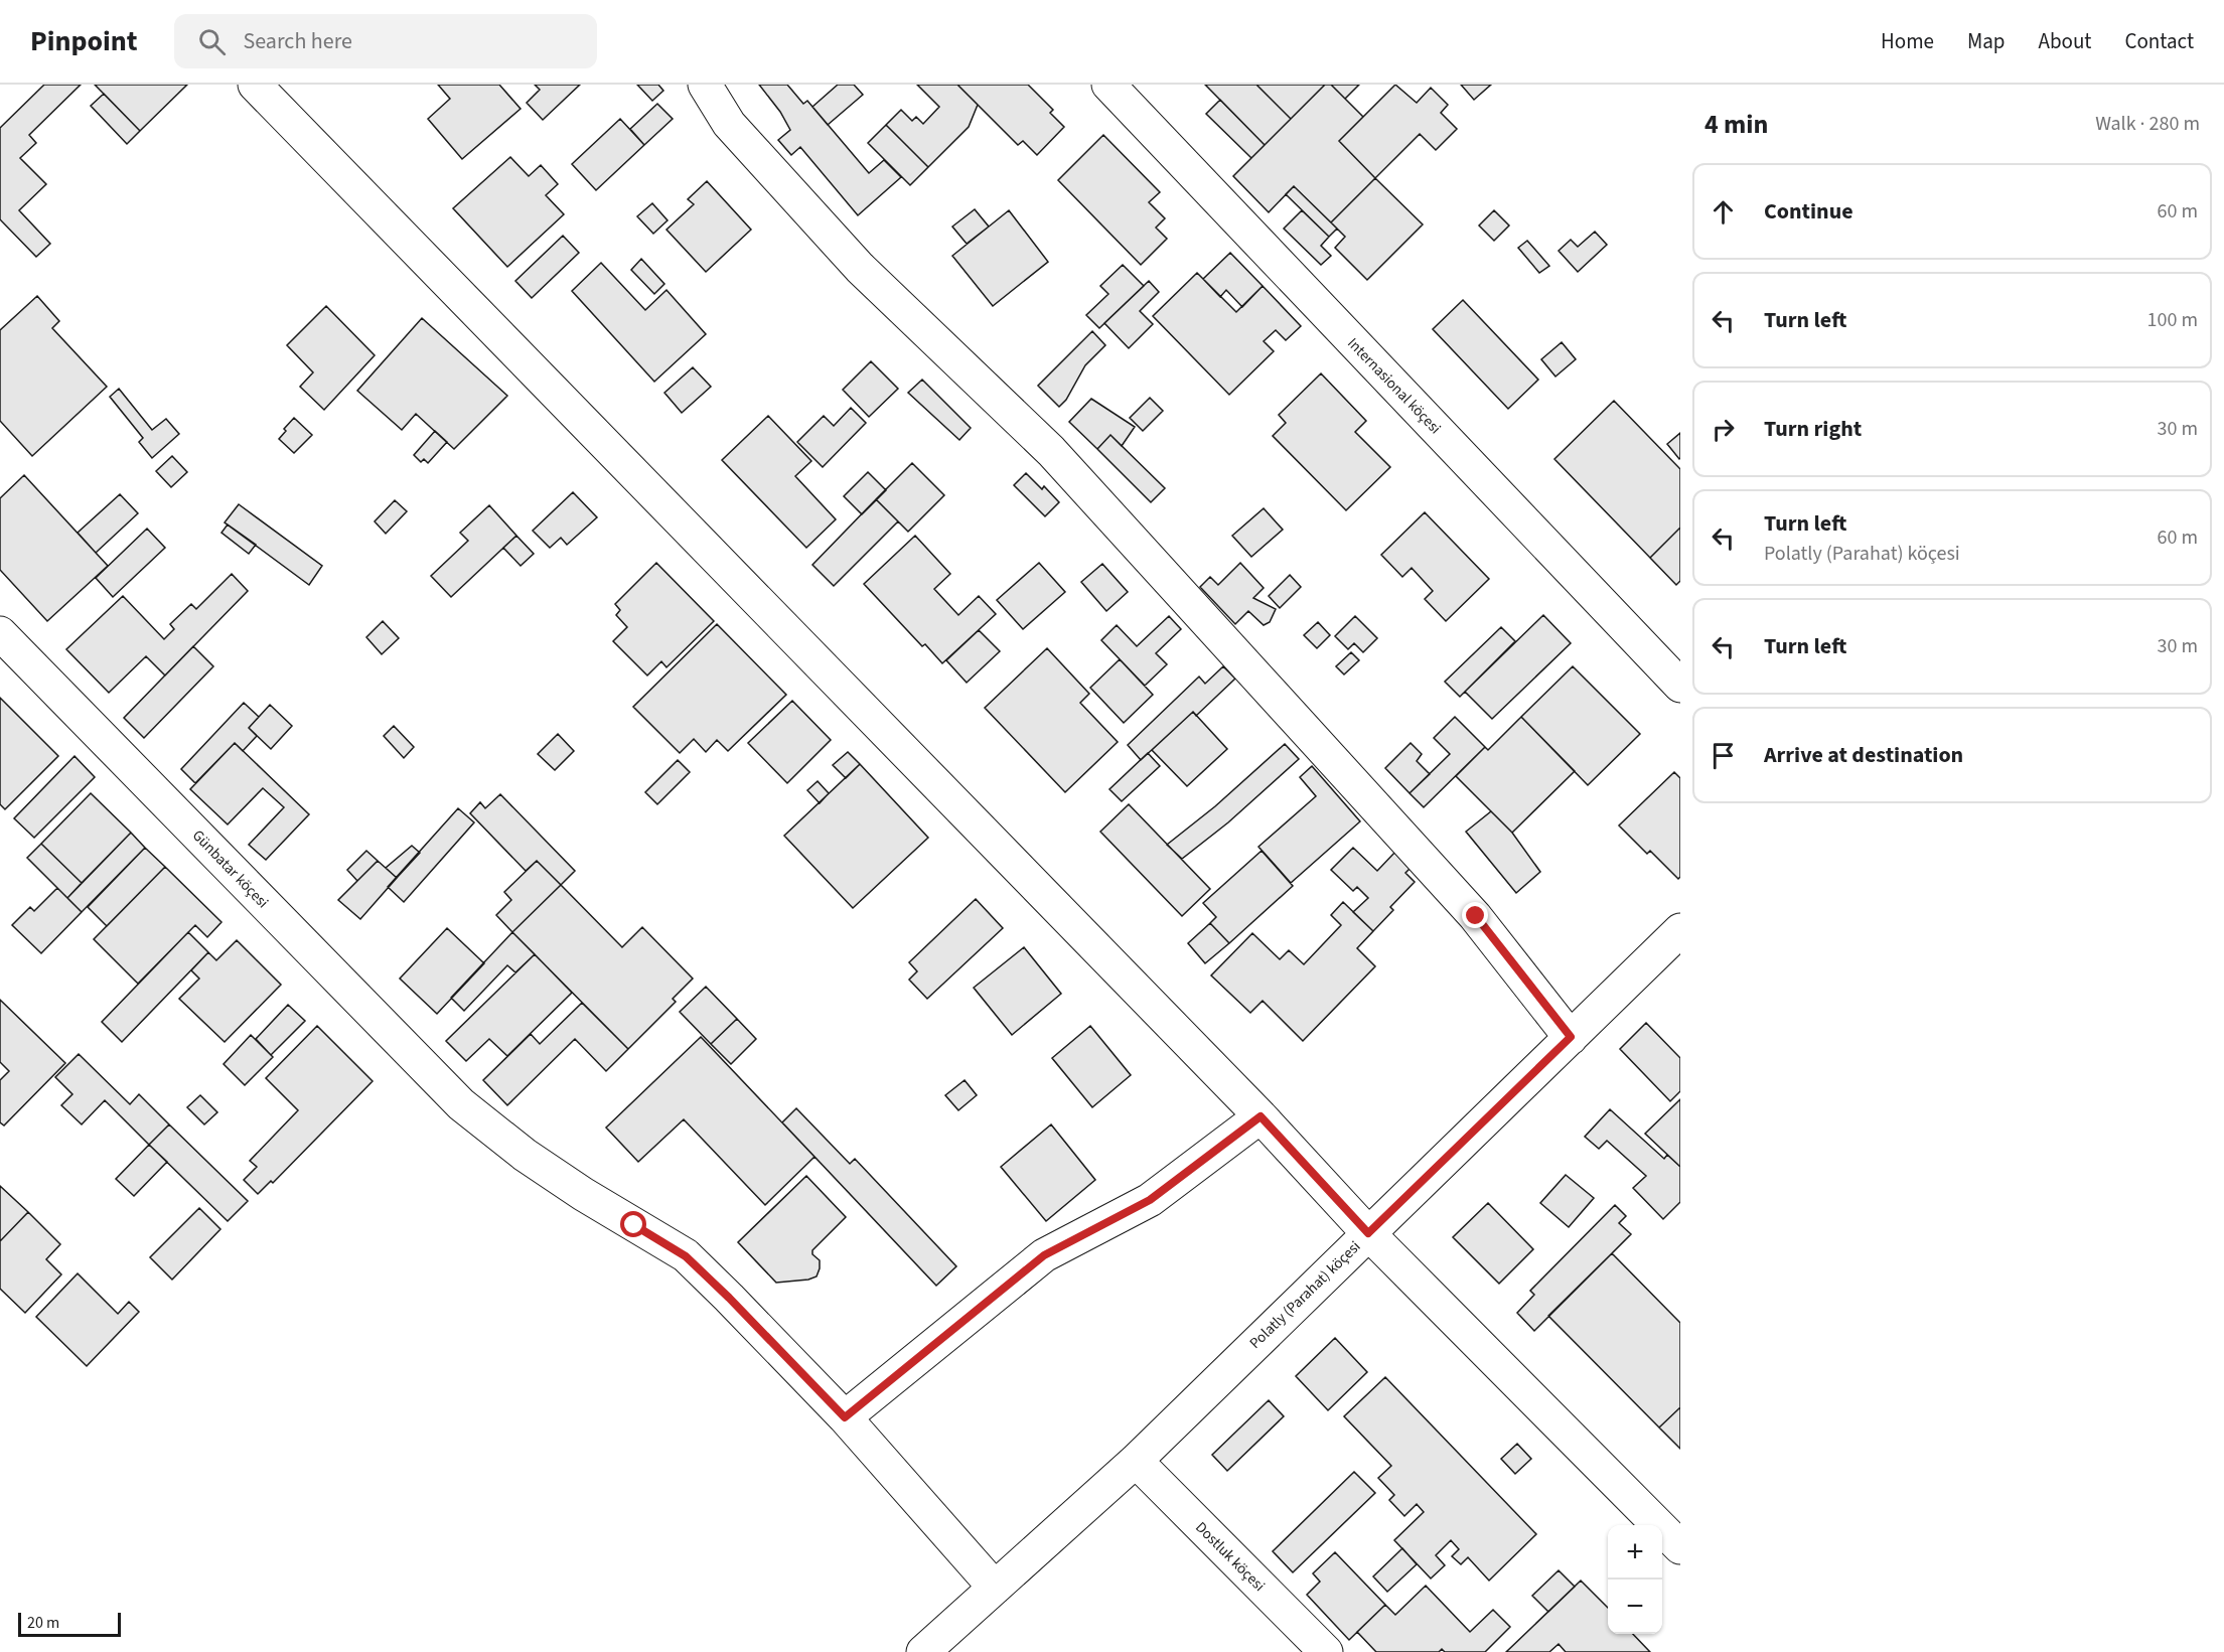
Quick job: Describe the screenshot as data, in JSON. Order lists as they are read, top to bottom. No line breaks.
{"streets":{"street":["Internasional köçesi","Günbatar köçesi","Polatly (Parahat) köçesi","Dostluk köçesi"]},"crossings":[["Günbatar köçesi","Polatly (Parahat) köçesi"],["Polatly (Parahat) köçesi","Dostluk köçesi"]],"scale_bar":"20 m","page":{"header":"Pinpoint","search":"Search here","nav":["Home","Map","About","Contact"],"heading":["4 min","Walk · 280 m"],"list":[["Continue","60 m"],["Turn left","100 m"],["Turn right","30 m"],["Turn left","Polatly (Parahat) köçesi","60 m"],["Turn left","30 m"],"Arrive at destination"],"map_buttons":["+","−"],"scale":"20 m"}}
